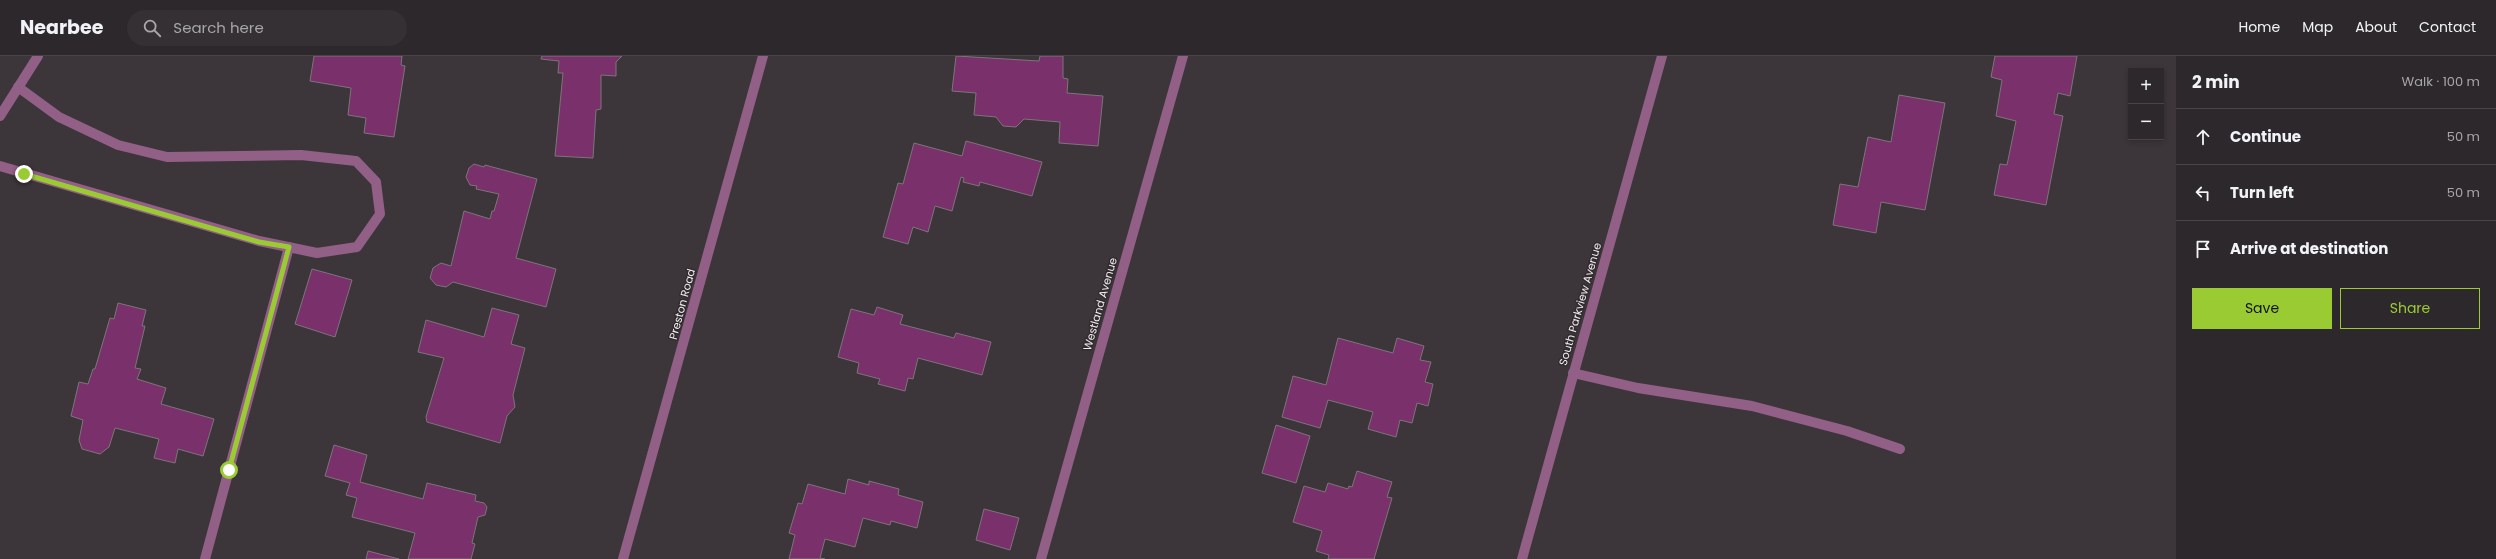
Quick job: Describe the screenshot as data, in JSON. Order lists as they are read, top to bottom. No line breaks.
{"streets":{"street":["Preston Road","Westland Avenue","South Parkview Avenue"]},"page":{"header":"Nearbee","search":"Search here","nav":["Home","Map","About","Contact"],"heading":["2 min","Walk · 100 m"],"map_buttons":["+","−"],"list":[["Continue","50 m"],["Turn left","50 m"],"Arrive at destination"],"buttons":["Save","Share"]}}
